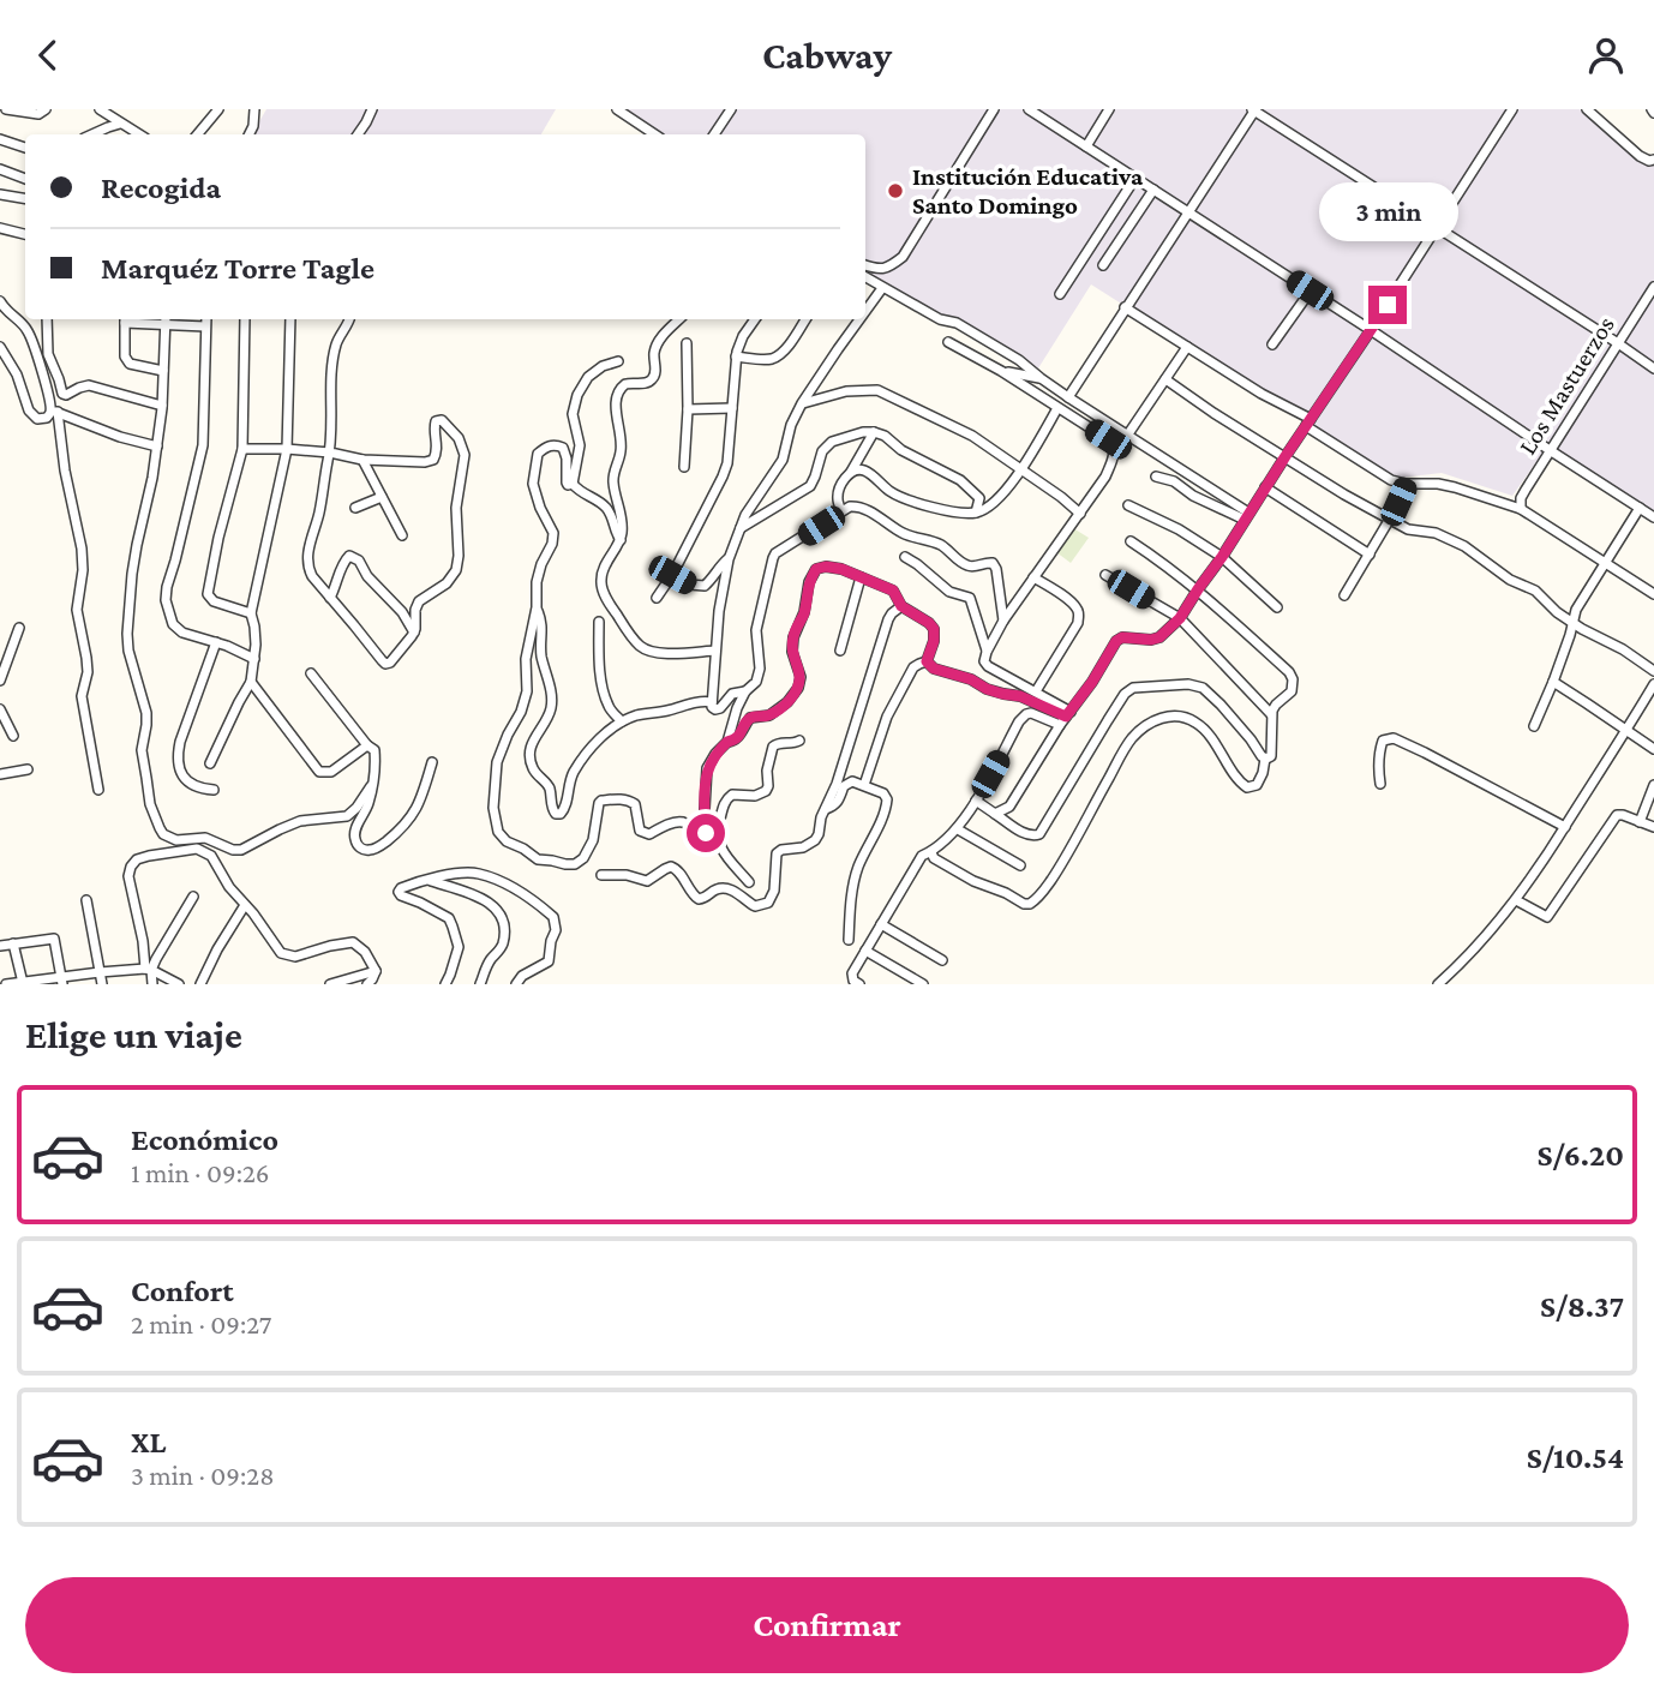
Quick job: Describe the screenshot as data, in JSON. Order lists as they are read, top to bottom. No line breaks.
{"streets":{"street":["Los Mastuerzos"]},"places":["Institución Educativa Santo Domingo"],"page":{"header":"Cabway","banner":["Recogida","Marquéz Torre Tagle"],"bubble":"3 min","heading":"Elige un viaje","list":[{"name":"Económico","note":"1 min · 09:26","value":"S/6.20"},{"name":"Confort","note":"2 min · 09:27","value":"S/8.37"},{"name":"XL","note":"3 min · 09:28","value":"S/10.54"}],"buttons":"Confirmar"}}
